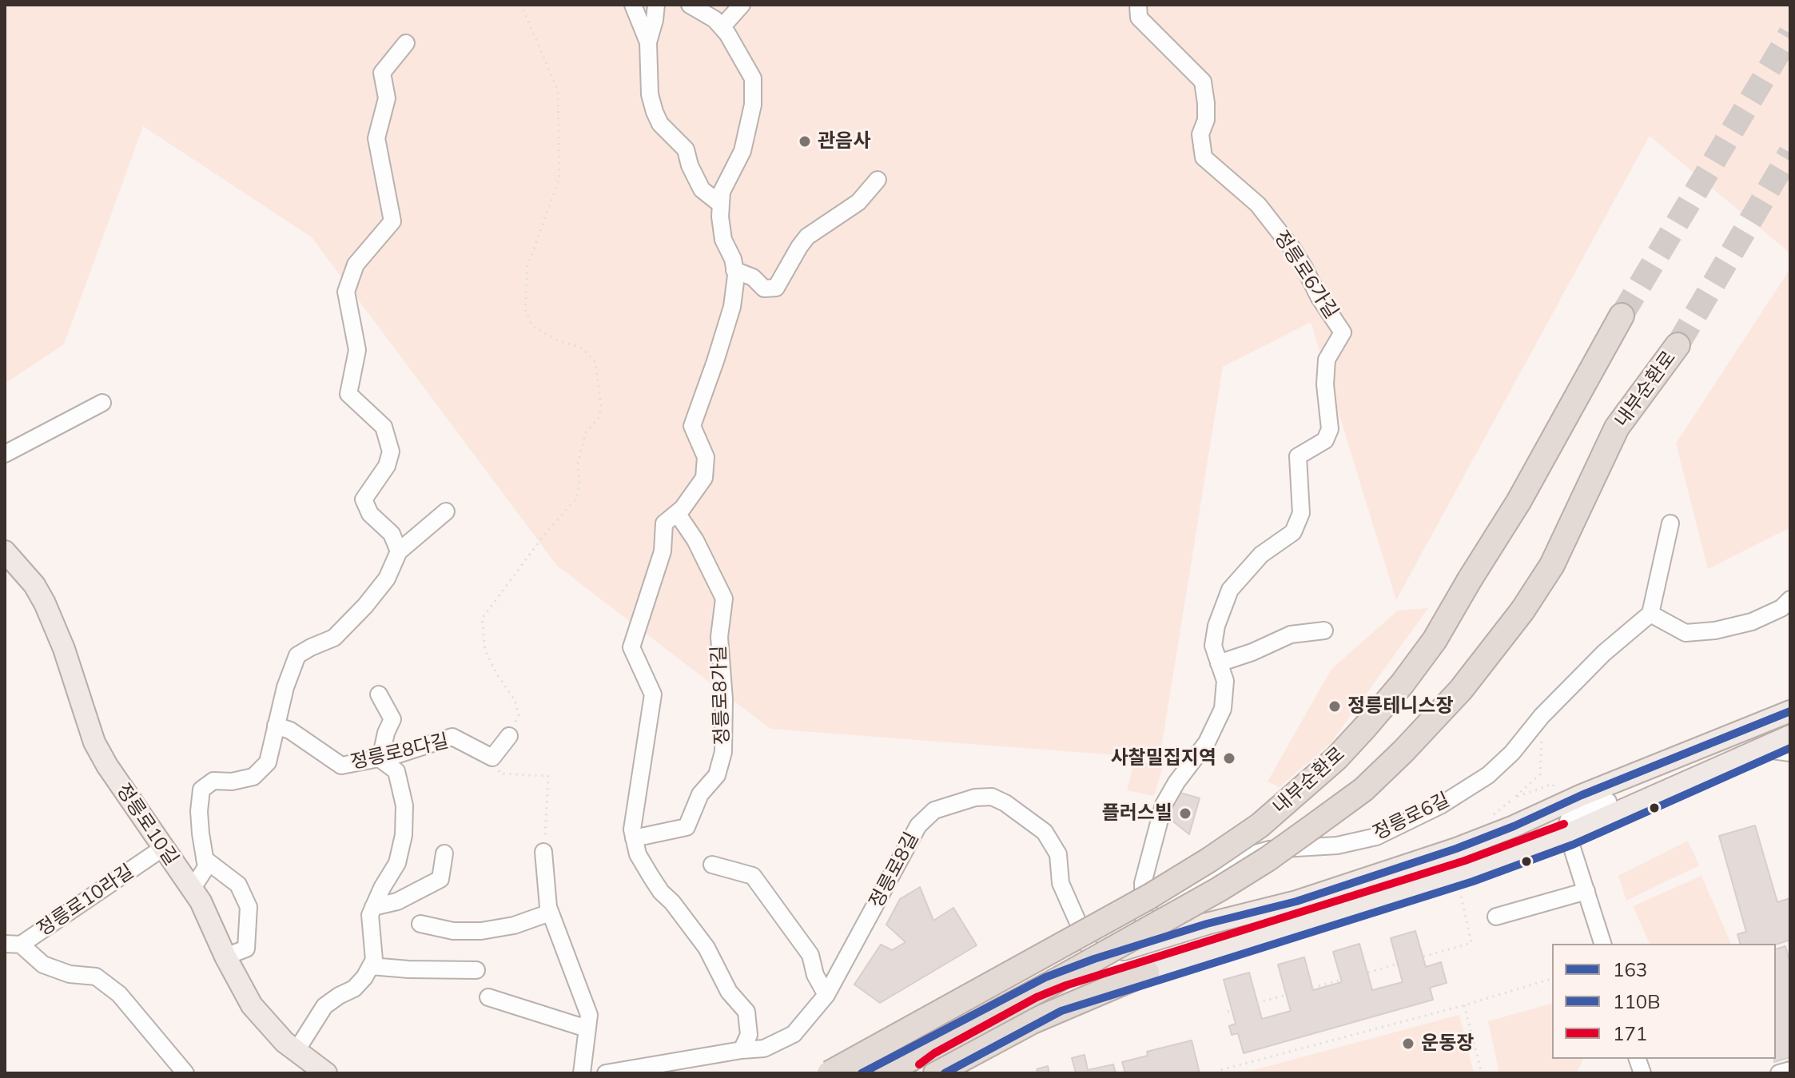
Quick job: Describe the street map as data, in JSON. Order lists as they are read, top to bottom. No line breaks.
{"streets":{"highway":["내부순환로"],"main road":["정릉로10길"],"street":["정릉로6가길","정릉로8가길","정릉로8다길","정릉로6길","정릉로8길","정릉로10라길"]},"crossings":[["정릉로6가길","정릉로6길"],["정릉로6길","정릉로8길"],["정릉로10길","정릉로10라길"]],"places":["관음사","정릉테니스장","사찰밀집지역","플러스빌","운동장"],"lines":["transit line 163","transit line 110B","transit line 171"],"legend":["163","110B","171"]}
